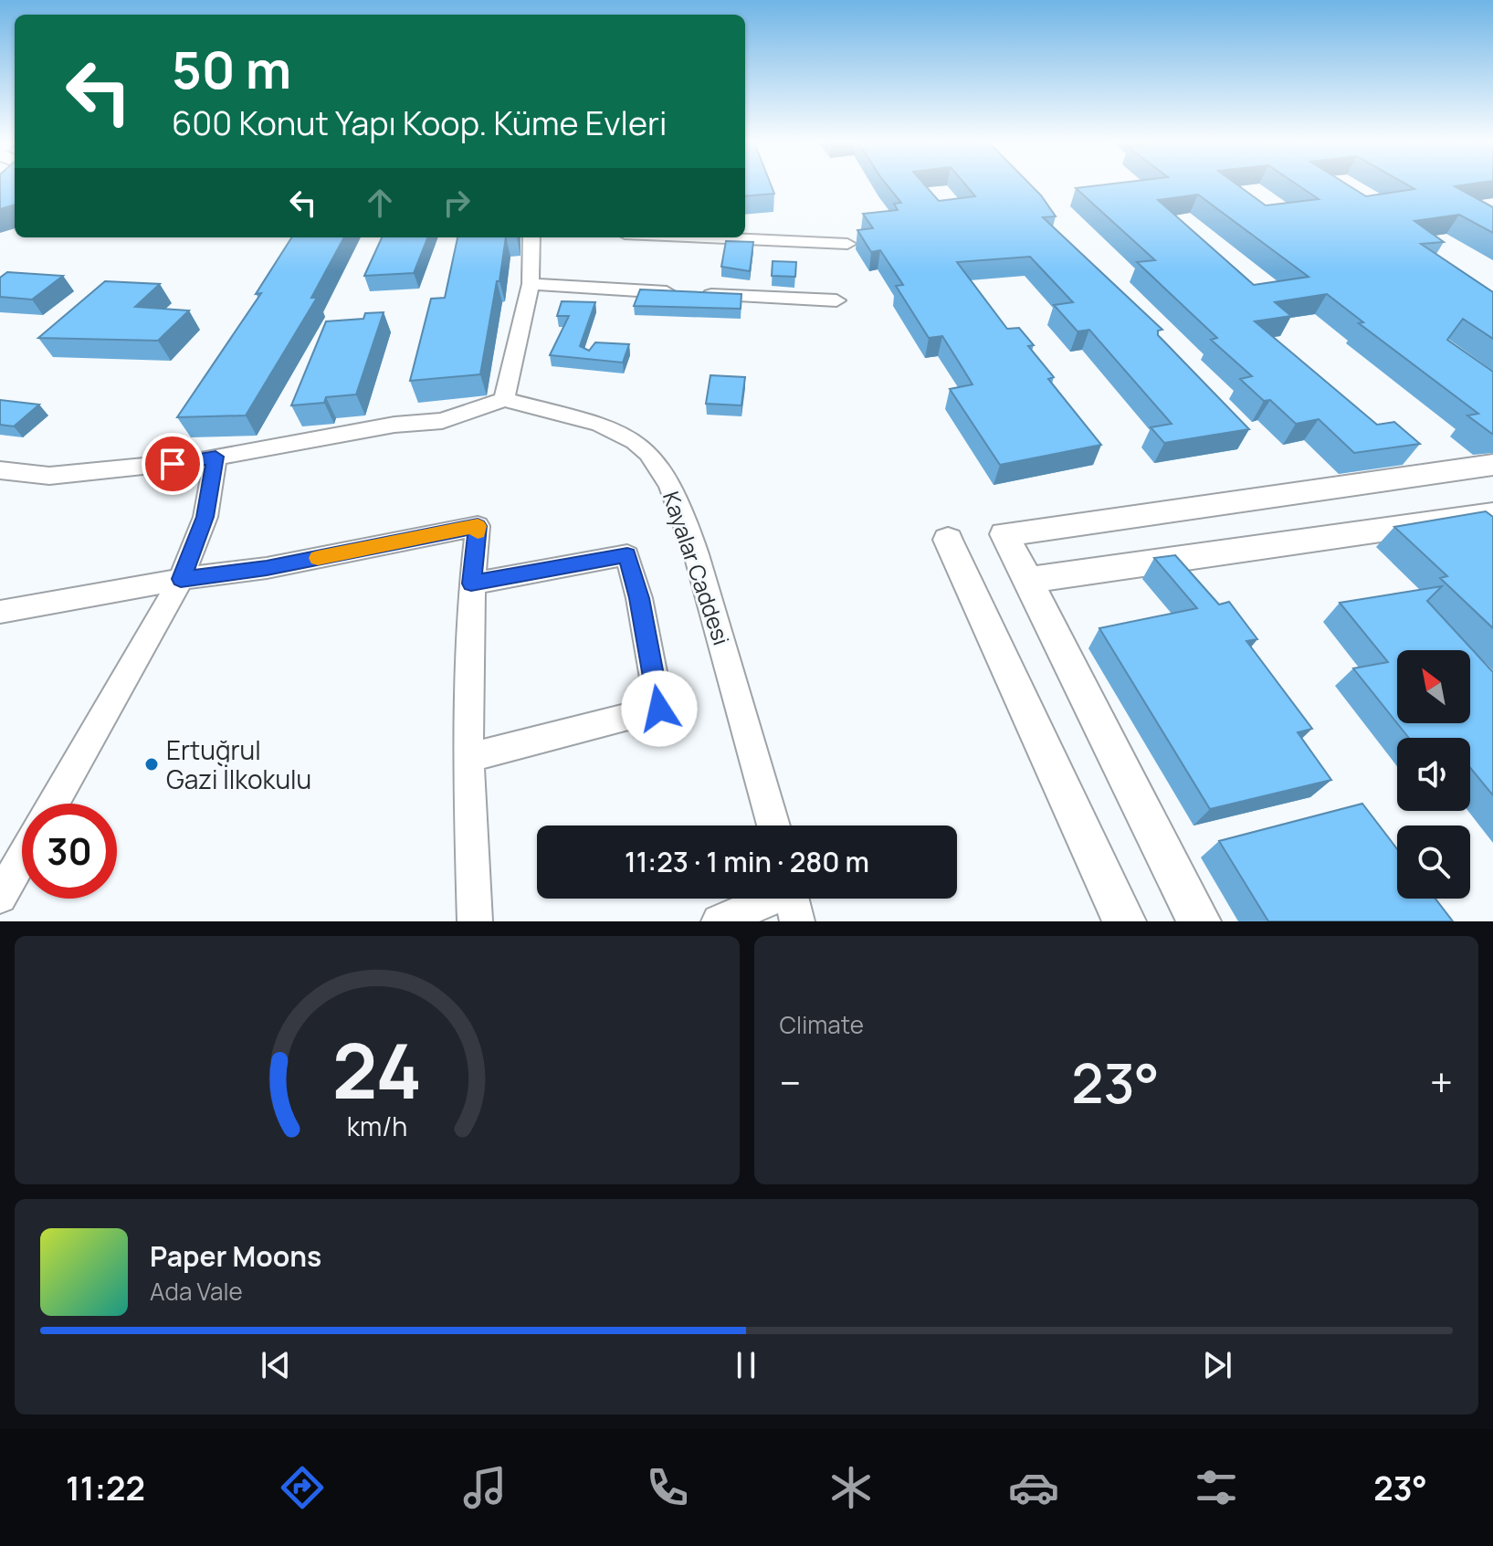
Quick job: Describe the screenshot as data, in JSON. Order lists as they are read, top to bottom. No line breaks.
{"streets":{"street":["Kayalar Caddesi"]},"places":["Ertuğrul Gazi İlkokulu"],"north":"top left","page":{"turn":["50 m","600 Konut Yapı Koop. Küme Evleri"],"limit":"30","trip":"11:23 · 1 min · 280 m","tile":"Climate","heat":["−","23°","+"],"song":["Paper Moons","Ada Vale"],"tabs":["11:22","23°"],"gauge":["24","km/h"]}}
